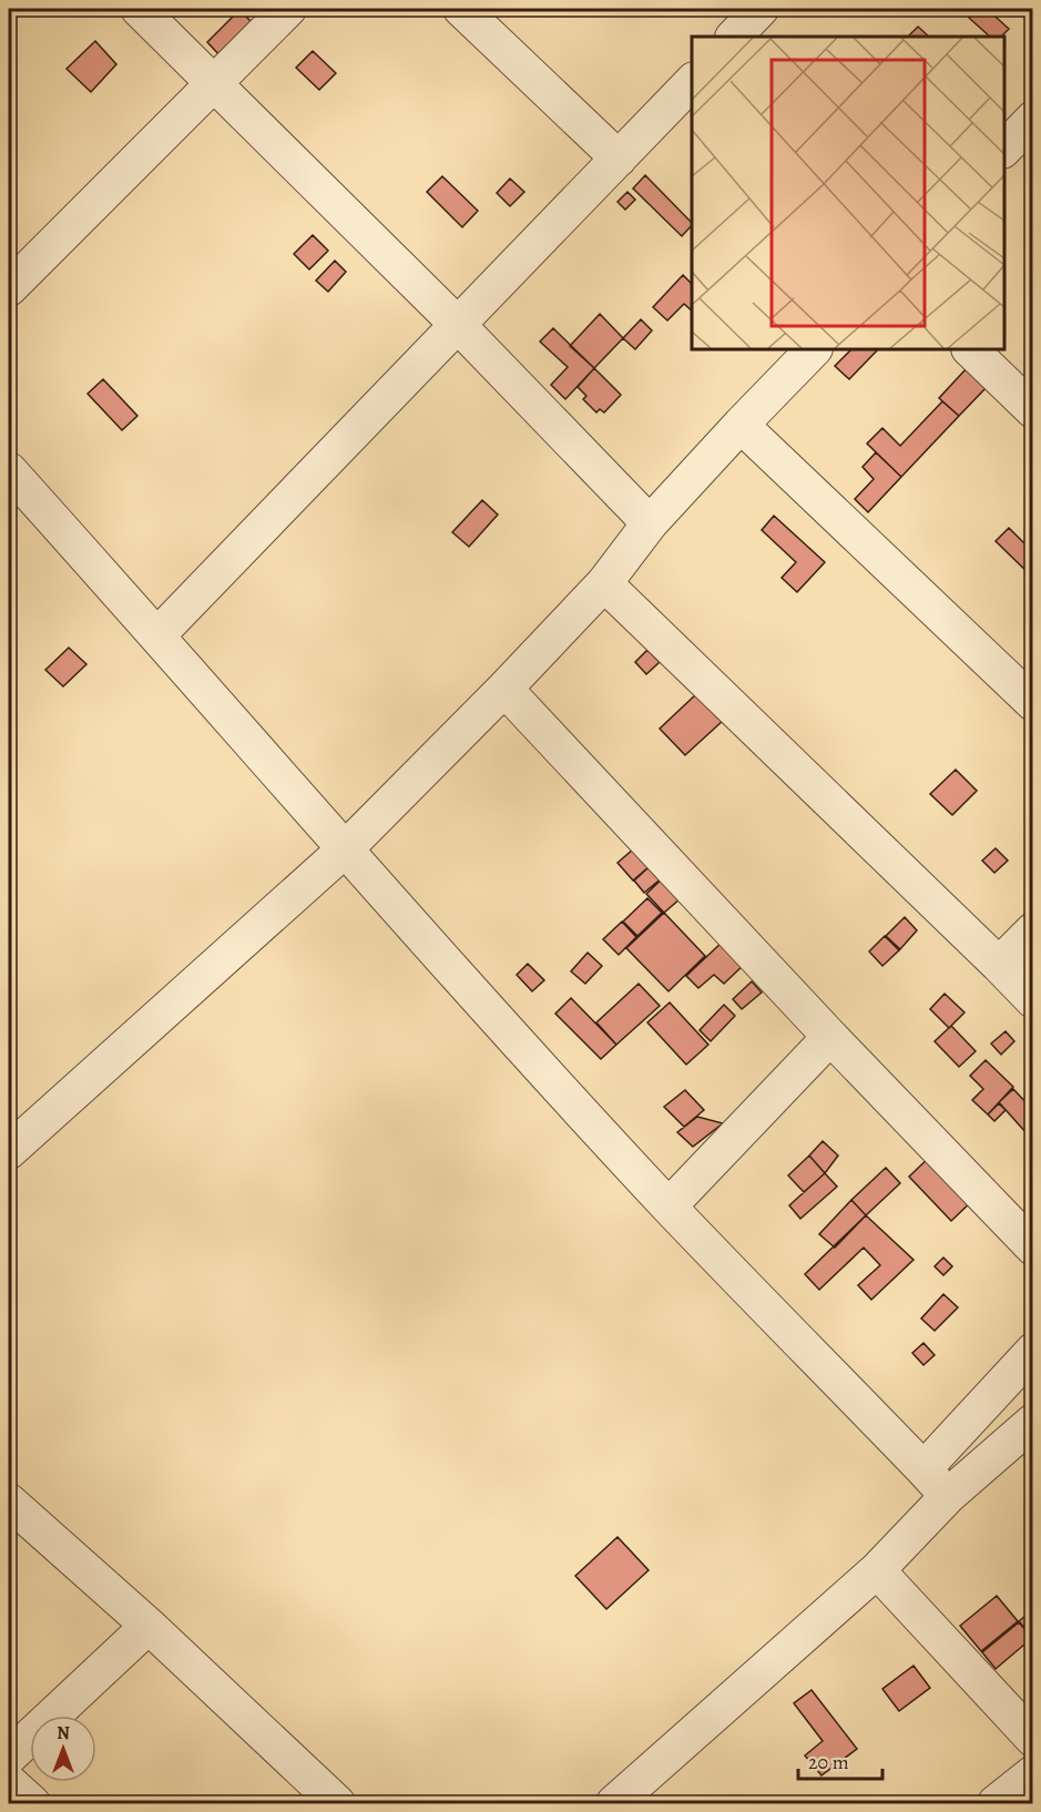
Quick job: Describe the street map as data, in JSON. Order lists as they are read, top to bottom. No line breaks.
{"scale_bar":"20 m","north":"top"}
